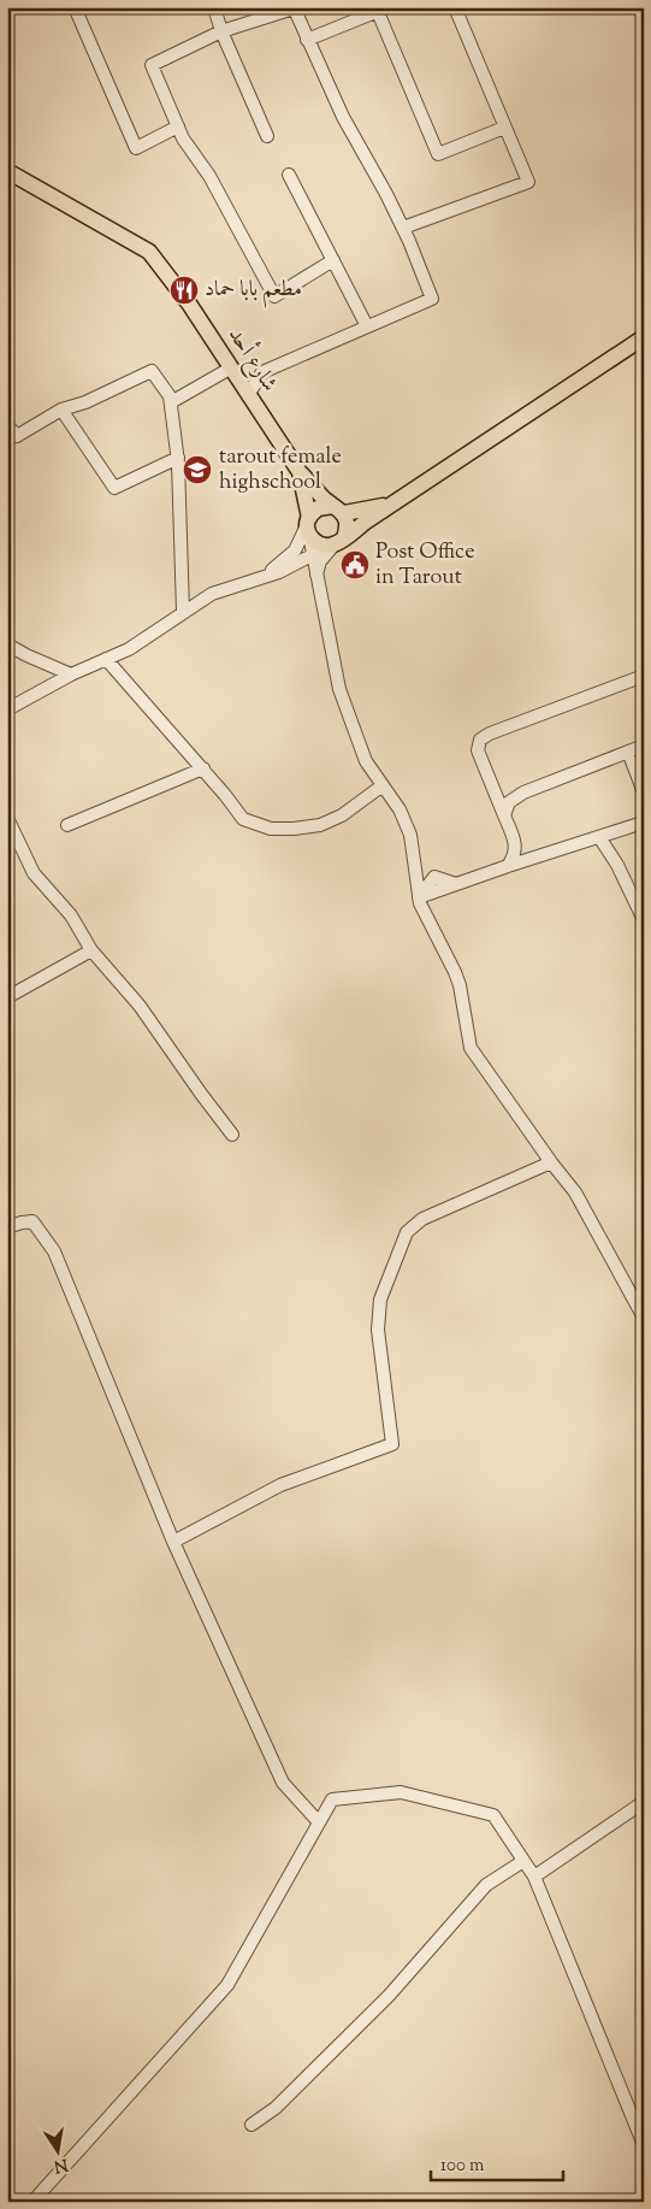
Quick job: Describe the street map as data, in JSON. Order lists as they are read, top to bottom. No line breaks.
{"streets":{"main road":["شارع أحد"]},"places":{"restaurant":["مطعم بابا حماد"],"school or university":["tarout female highschool"],"public building":["Post Office in Tarout"]},"scale_bar":"100 m","north":"bottom"}
